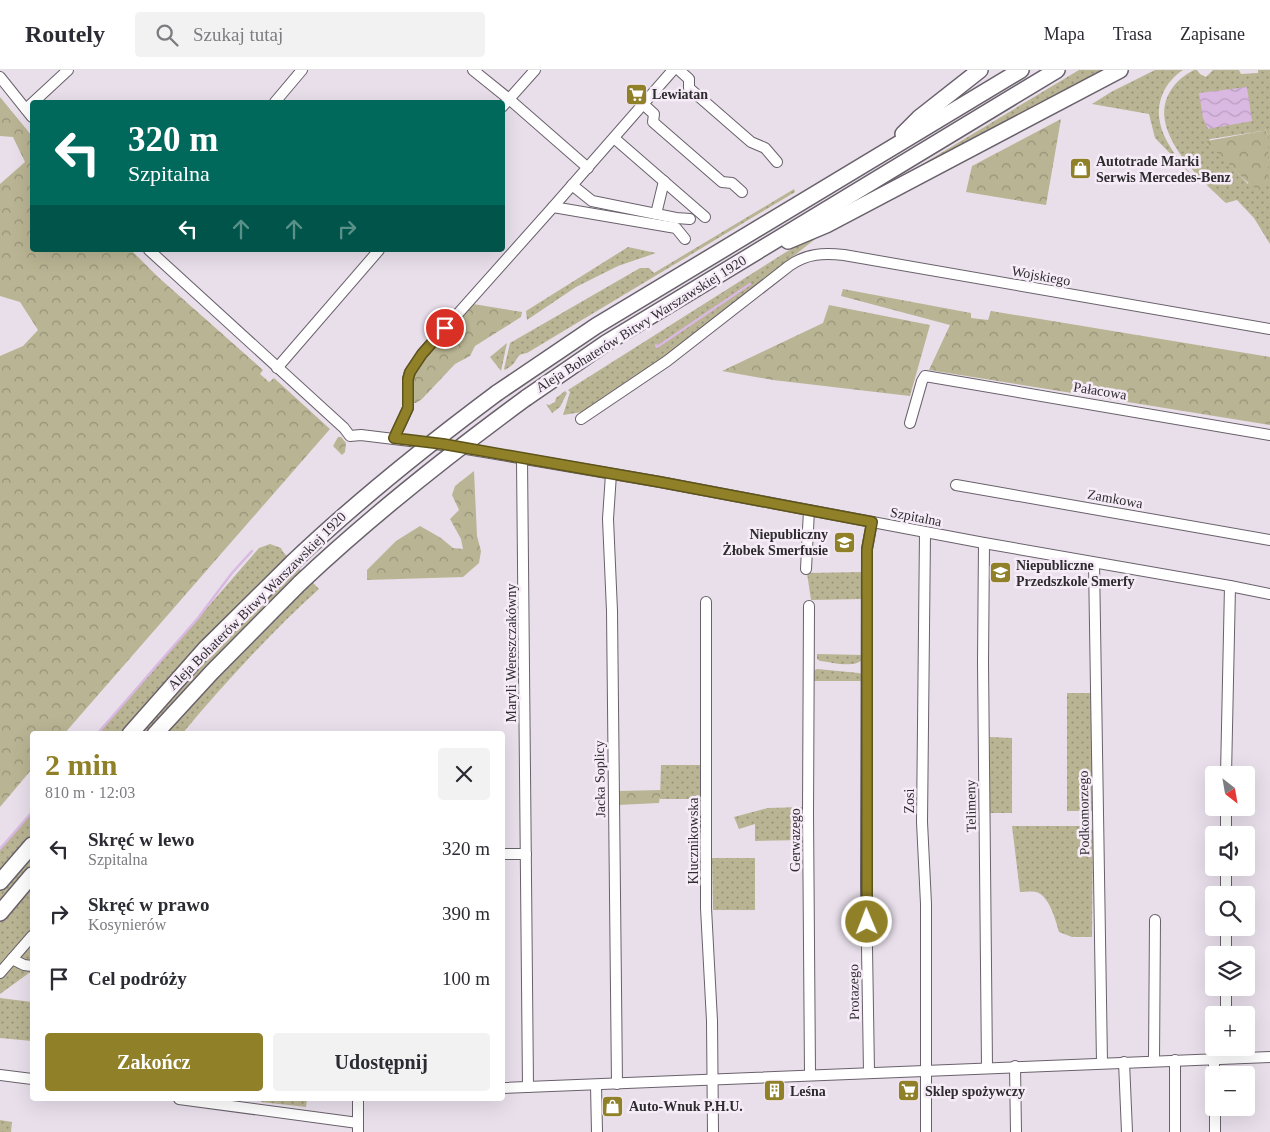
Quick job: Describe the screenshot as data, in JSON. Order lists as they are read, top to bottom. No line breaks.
{"streets":{"highway":["Aleja Bohaterów Bitwy Warszawskiej 1920"],"street":["Wojskiego","Pałacowa","Zamkowa","Szpitalna","Maryli Wereszczakówny","Jacka Soplicy","Zosi","Telimeny","Podkomorzego","Gerwazego","Klucznikowska","Protazego"]},"crossings":[["Szpitalna","Maryli Wereszczakówny"],["Szpitalna","Jacka Soplicy"],["Szpitalna","Zosi"],["Szpitalna","Telimeny"],["Szpitalna","Podkomorzego"],["Szpitalna","Protazego"]],"places":{"supermarket":["Lewiatan","Sklep spożywczy"],"shop":["Autotrade Marki Serwis Mercedes-Benz","Auto-Wnuk P.H.U."],"school or university":["Niepubliczny Żłobek Smerfusie","Niepubliczne Przedszkole Smerfy"],"building":["Leśna"]},"north":"bottom right","page":{"header":"Routely","search":"Szukaj tutaj","nav":["Mapa","Trasa","Zapisane"],"turn":["320 m","Szpitalna"],"heading":["2 min","810 m · 12:03"],"map_buttons":["+","−"],"list":[{"name":"Skręć w lewo","note":"Szpitalna","value":"320 m"},{"name":"Skręć w prawo","note":"Kosynierów","value":"390 m"},{"name":"Cel podróży","value":"100 m"}],"buttons":["Zakończ","Udostępnij"]}}
